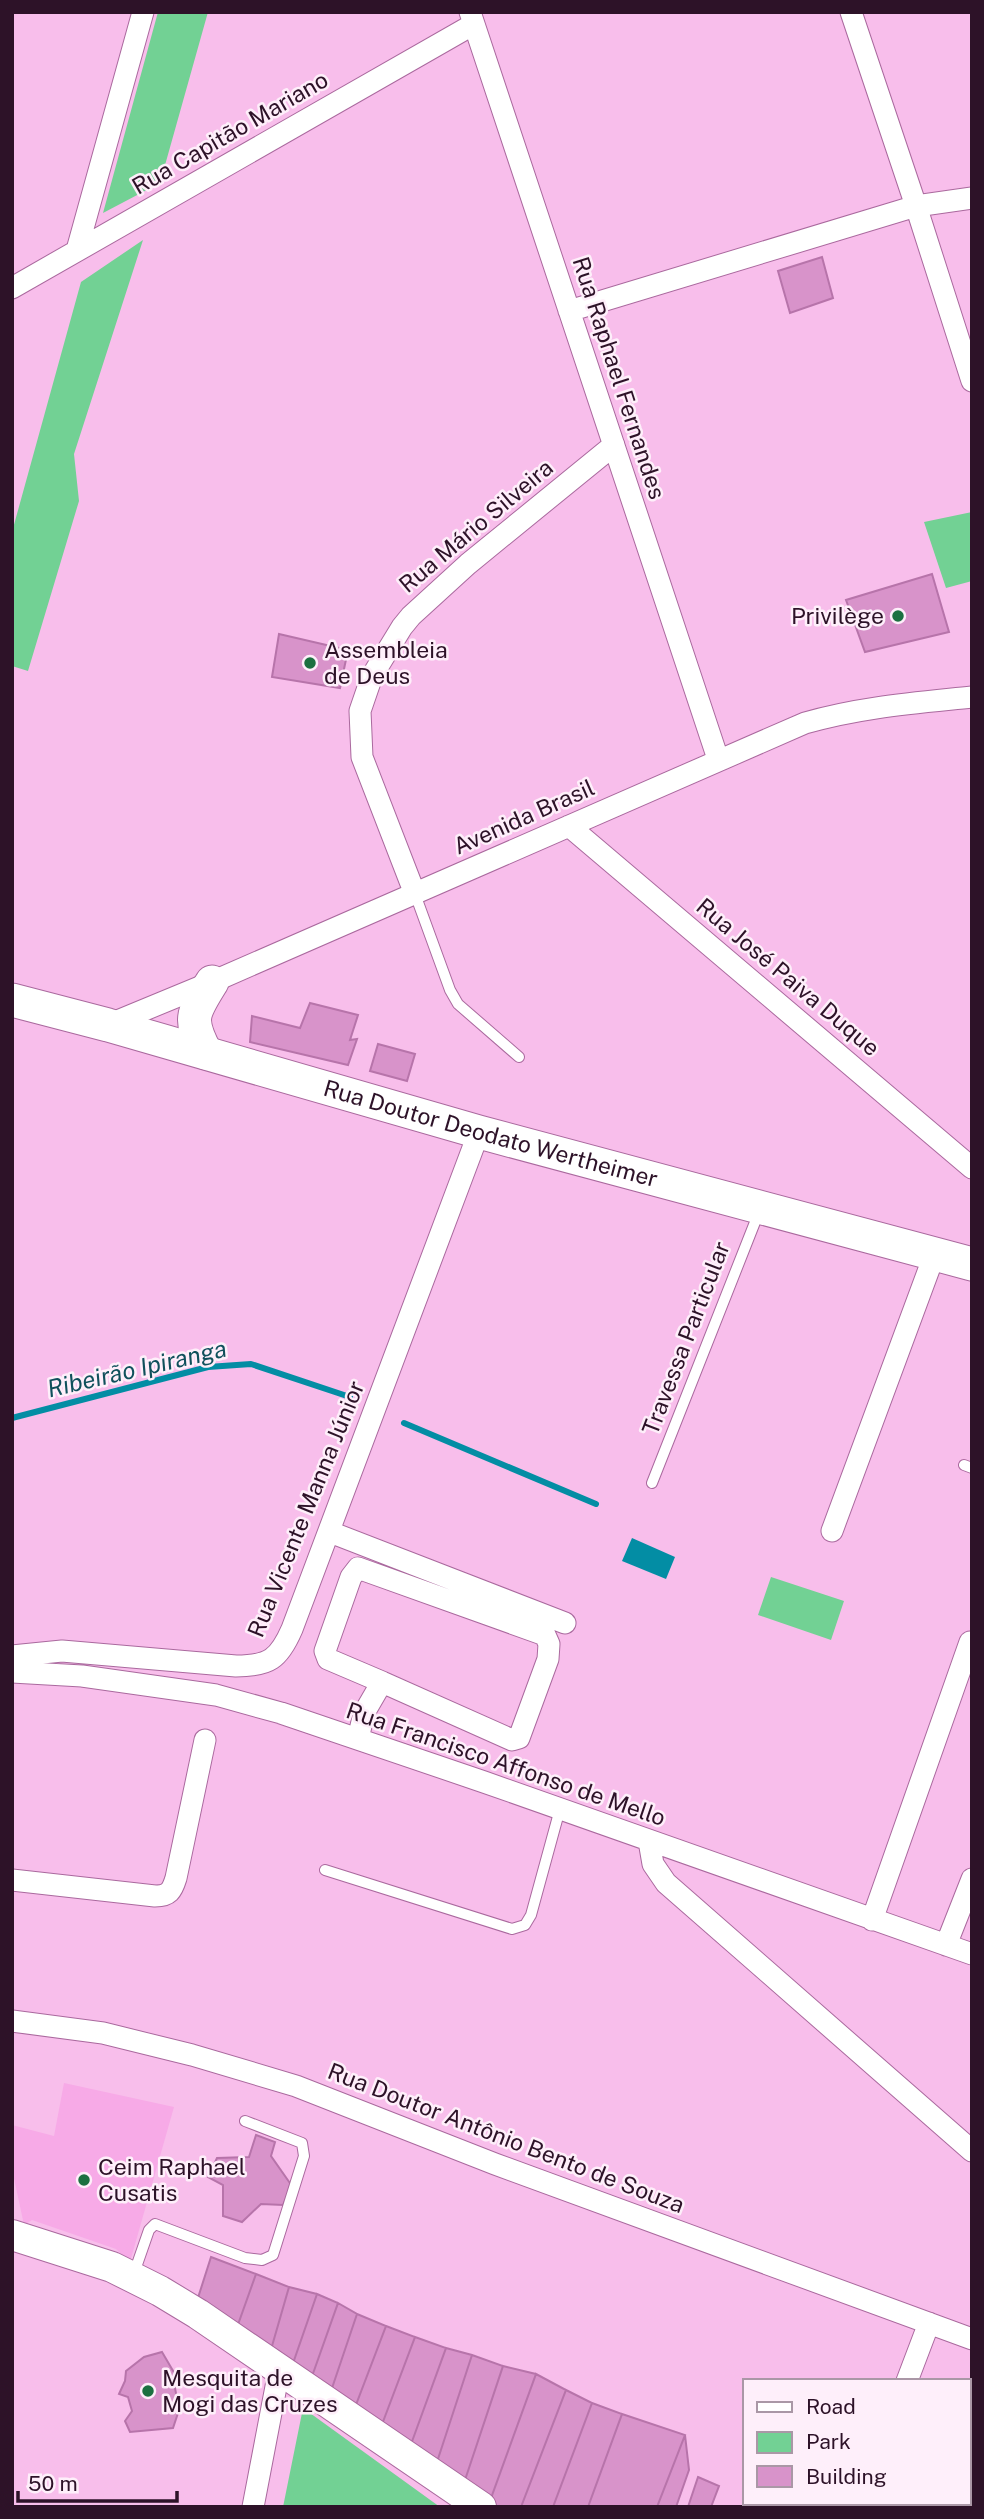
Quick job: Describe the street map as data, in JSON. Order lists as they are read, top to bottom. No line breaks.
{"streets":{"main road":["Rua Doutor Deodato Wertheimer"],"street":["Rua Capitão Mariano","Rua Raphael Fernandes","Rua Mário Silveira","Avenida Brasil","Rua José Paiva Duque","Rua Vicente Manna Júnior","Rua Francisco Affonso de Mello","Rua Doutor Antônio Bento de Souza"],"lane":["Travessa Particular"]},"crossings":[["Rua Capitão Mariano","Rua Raphael Fernandes"],["Rua Raphael Fernandes","Rua Mário Silveira"],["Rua Raphael Fernandes","Avenida Brasil"],["Rua Mário Silveira","Avenida Brasil"],["Avenida Brasil","Rua José Paiva Duque"],["Avenida Brasil","Rua Doutor Deodato Wertheimer"],["Rua Doutor Deodato Wertheimer","Travessa Particular"],["Rua Doutor Deodato Wertheimer","Rua Vicente Manna Júnior"]],"water":["Ribeirão Ipiranga"],"places":["Privilège","Assembleia de Deus","Ceim Raphael Cusatis","Mesquita de Mogi das Cruzes"],"legend":["Road","Park","Building"],"scale_bar":"50 m"}
